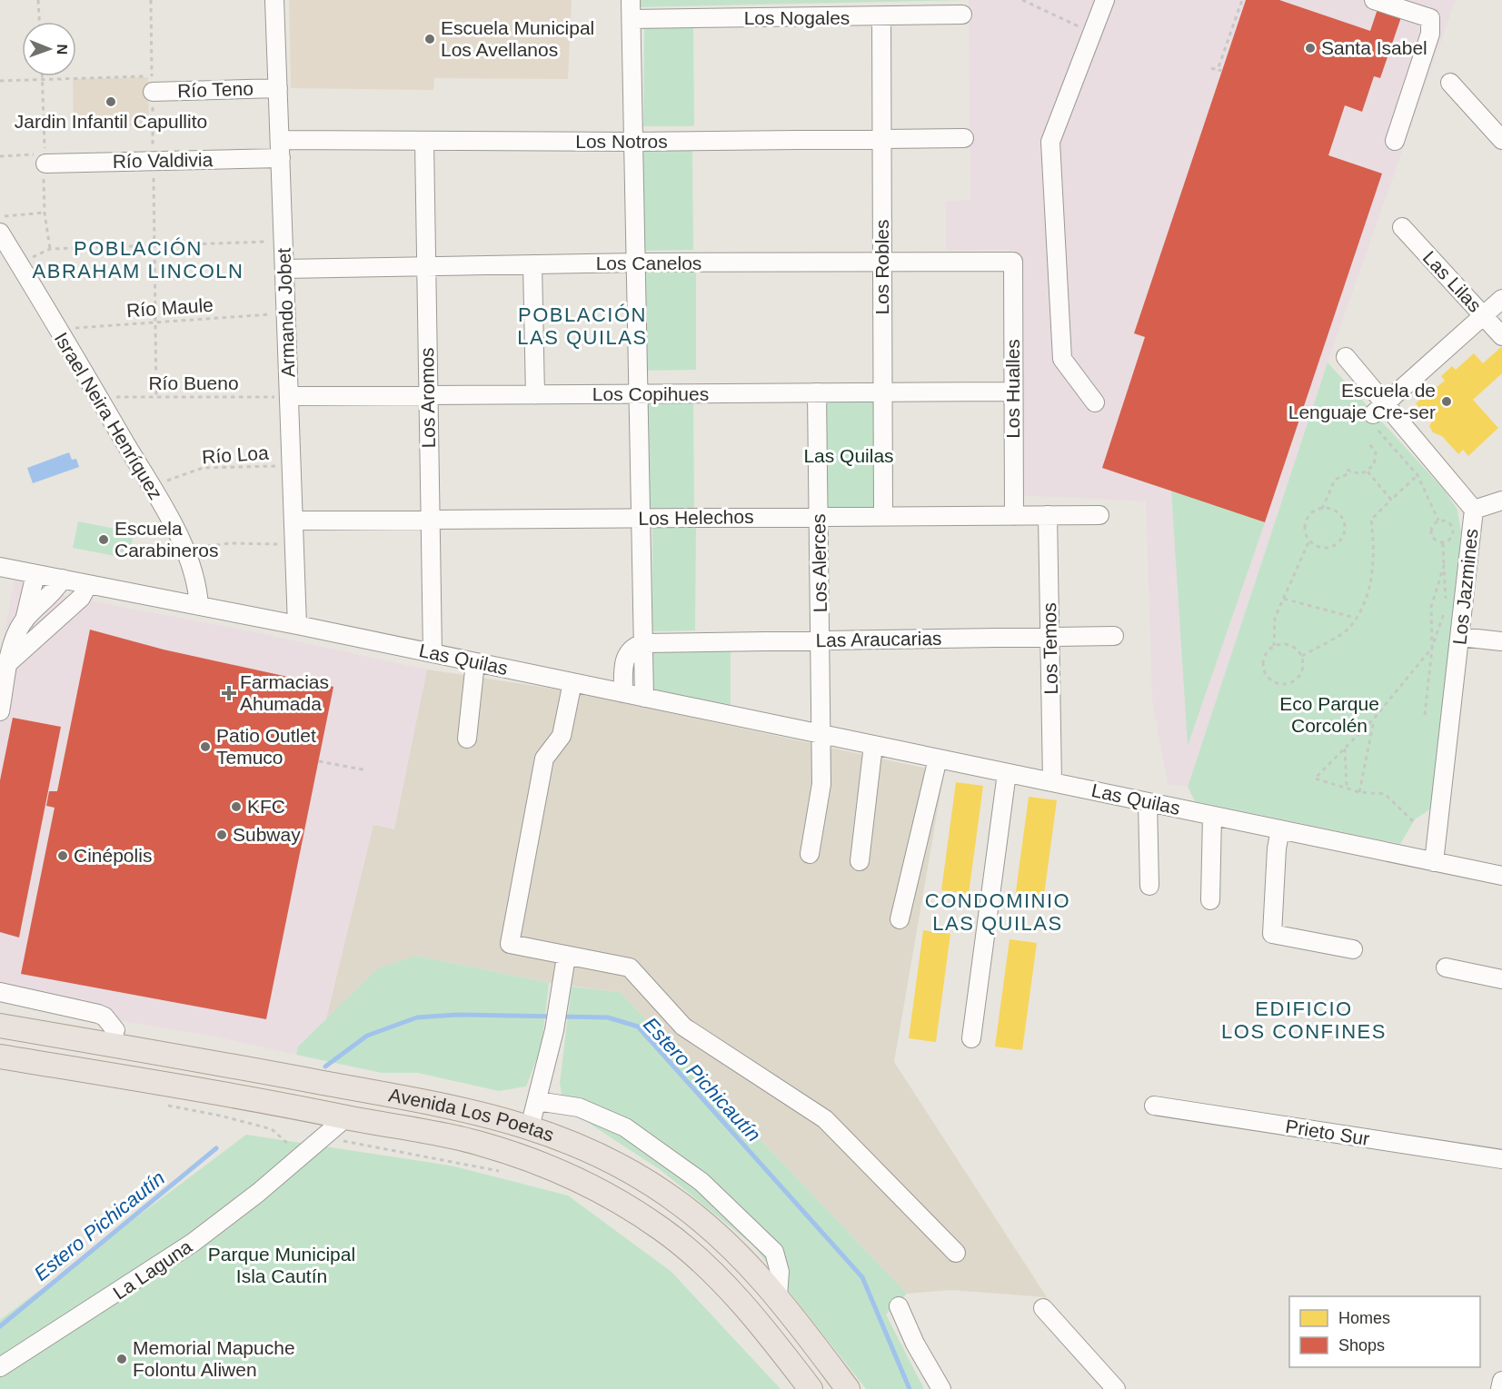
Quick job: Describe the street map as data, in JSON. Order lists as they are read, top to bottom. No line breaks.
{"streets":{"main road":["Avenida Los Poetas"],"street":["Los Nogales","Río Teno","Los Notros","Río Valdivia","Los Canelos","Los Robles","Las Lilas","Armando Jobet","Los Hualles","Los Copihues","Los Aromos","Israel Neira Henríquez","Los Helechos","Los Alerces","Los Jazmines","Las Araucarias","Los Temos","Las Quilas","Prieto Sur","La Laguna"],"path":["Río Maule","Río Bueno","Río Loa"]},"crossings":[["Los Nogales","Los Robles"],["Río Teno","Armando Jobet"],["Los Notros","Río Valdivia"],["Los Notros","Los Robles"],["Los Notros","Armando Jobet"],["Los Notros","Los Aromos"],["Río Valdivia","Armando Jobet"],["Los Canelos","Los Robles"],["Los Canelos","Armando Jobet"],["Los Canelos","Los Hualles"],["Los Canelos","Los Aromos"],["Los Robles","Los Copihues"],["Los Robles","Los Helechos"],["Río Maule","Armando Jobet"],["Río Maule","Israel Neira Henríquez"],["Armando Jobet","Río Bueno"],["Armando Jobet","Los Copihues"],["Armando Jobet","Río Loa"],["Armando Jobet","Los Helechos"],["Armando Jobet","Las Quilas"],["Río Bueno","Los Copihues"],["Río Bueno","Israel Neira Henríquez"],["Los Hualles","Los Copihues"],["Los Hualles","Los Helechos"],["Los Copihues","Los Aromos"],["Los Copihues","Los Alerces"],["Los Aromos","Los Helechos"],["Los Aromos","Las Quilas"],["Israel Neira Henríquez","Río Loa"],["Israel Neira Henríquez","Las Quilas"],["Los Helechos","Los Alerces"],["Los Helechos","Los Temos"],["Los Alerces","Las Araucarias"],["Los Alerces","Las Quilas"],["Los Jazmines","Las Quilas"],["Las Araucarias","Los Temos"],["Los Temos","Las Quilas"],["Avenida Los Poetas","La Laguna"]],"districts":["POBLACIÓN ABRAHAM LINCOLN","POBLACIÓN LAS QUILAS","CONDOMINIO LAS QUILAS","EDIFICIO LOS CONFINES"],"water":["Estero Pichicautín"],"parks":["Las Quilas","Eco Parque Corcolén","Parque Municipal Isla Cautín"],"places":{"other":["Escuela Municipal Los Avellanos","Santa Isabel","Jardin Infantil Capullito","Escuela de Lenguaje Cre-ser","Escuela Carabineros","Patio Outlet Temuco","KFC","Subway","Cinépolis","Memorial Mapuche Folontu Aliwen"],"health":["Farmacias Ahumada"]},"legend":["Homes","Shops"],"north":"right"}
